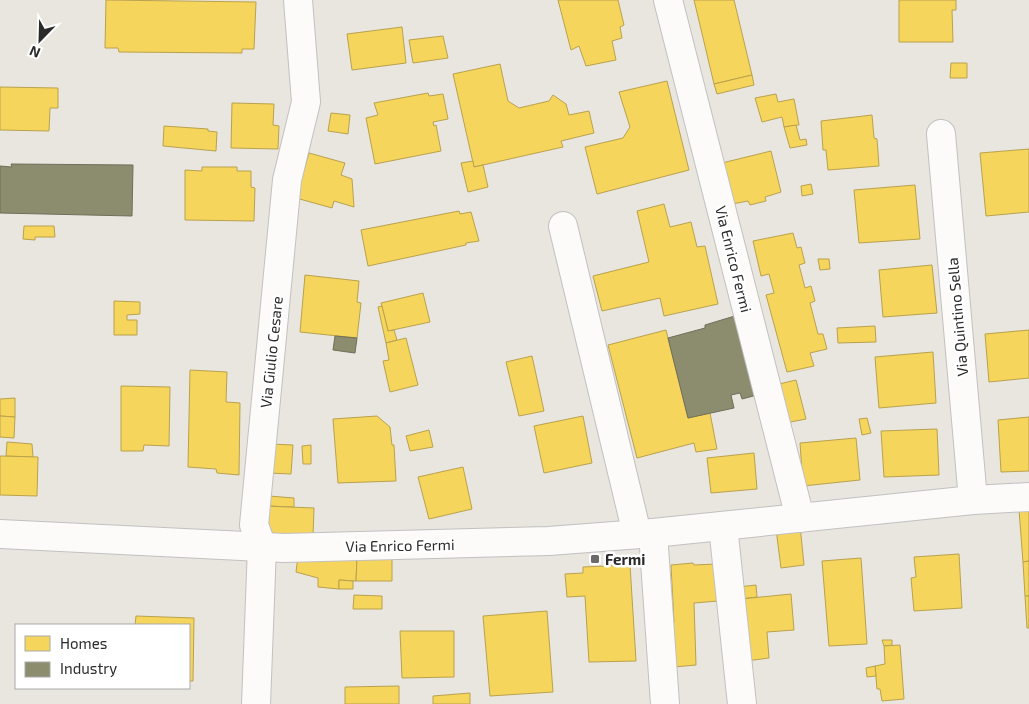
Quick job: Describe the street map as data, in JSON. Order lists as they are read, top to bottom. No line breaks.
{"streets":{"street":["Via Enrico Fermi","Via Quintino Sella","Via Giulio Cesare"]},"crossings":[["Via Enrico Fermi","Via Quintino Sella"],["Via Enrico Fermi","Via Giulio Cesare"]],"places":{"transit":["Fermi"]},"legend":["Homes","Industry"],"north":"bottom left"}
